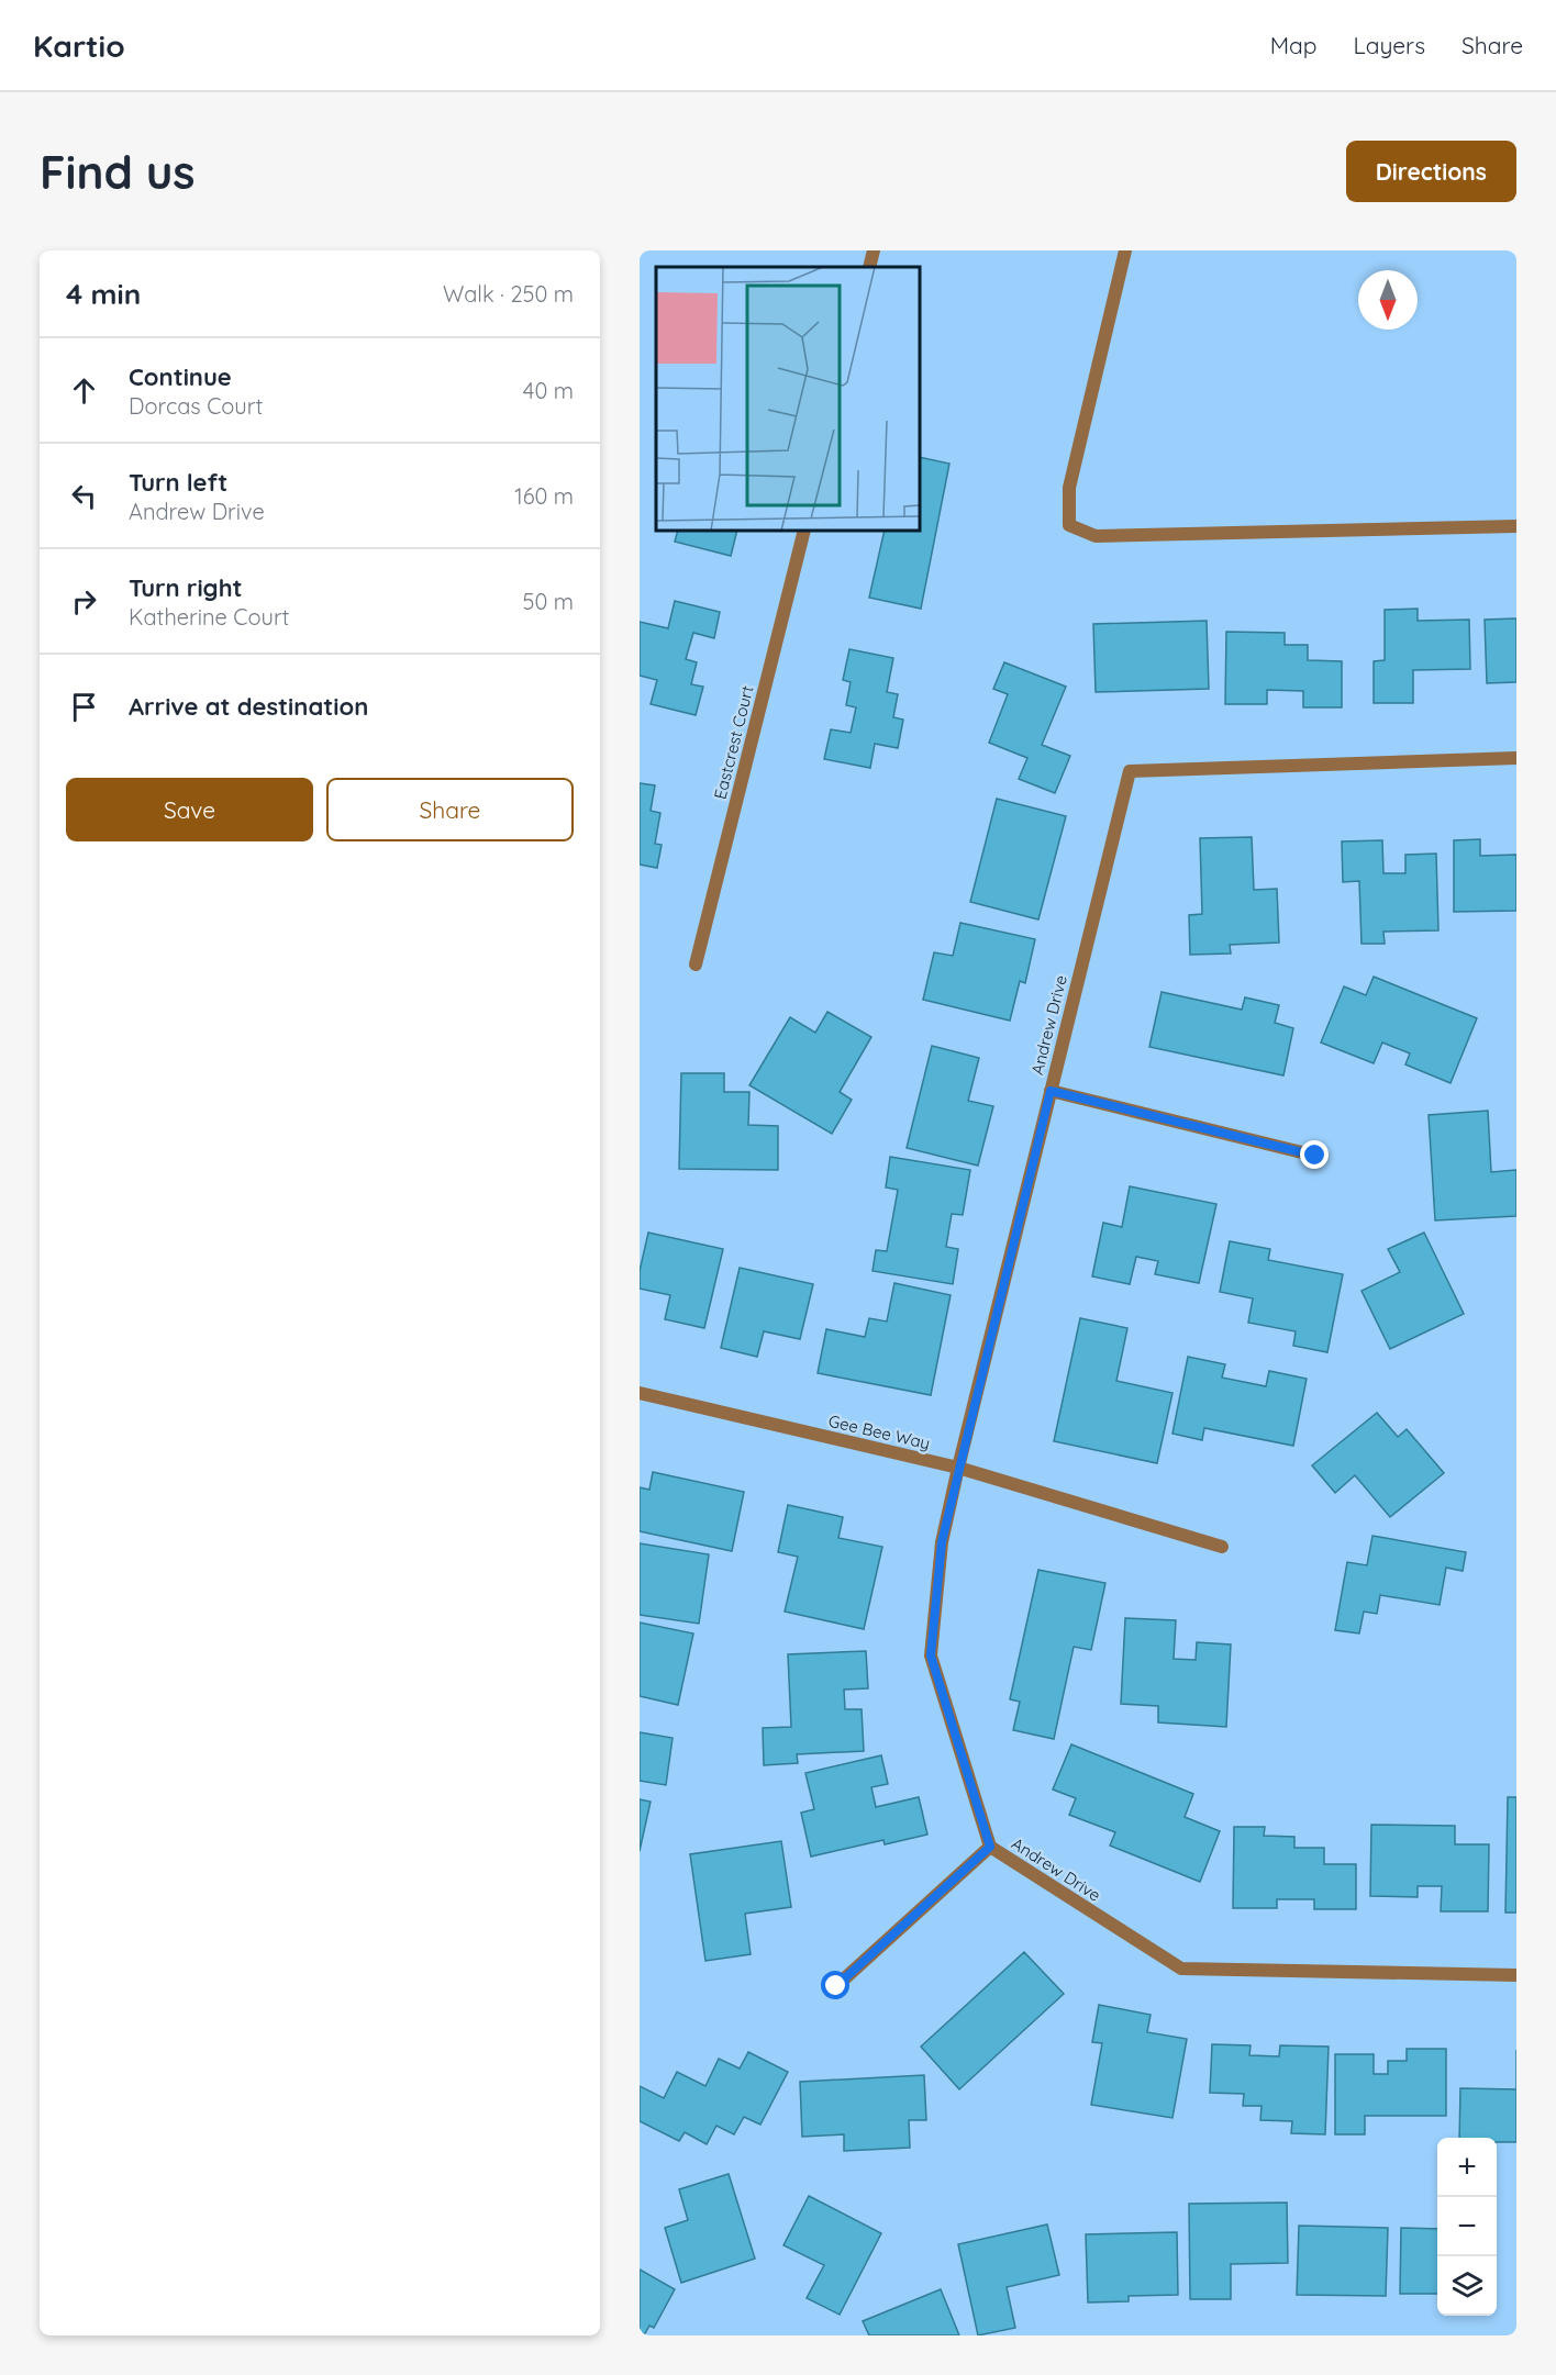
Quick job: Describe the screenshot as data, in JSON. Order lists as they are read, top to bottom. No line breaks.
{"streets":{"street":["Eastcrest Court","Andrew Drive","Gee Bee Way"]},"crossings":[["Andrew Drive","Gee Bee Way"]],"north":"bottom","page":{"header":"Kartio","nav":["Map","Layers","Share"],"buttons":["Directions",["Save","Share"]],"title":"Find us","heading":["4 min","Walk · 250 m"],"list":[["Continue","Dorcas Court","40 m"],["Turn left","Andrew Drive","160 m"],["Turn right","Katherine Court","50 m"],"Arrive at destination"],"map_buttons":["+","−"]}}
